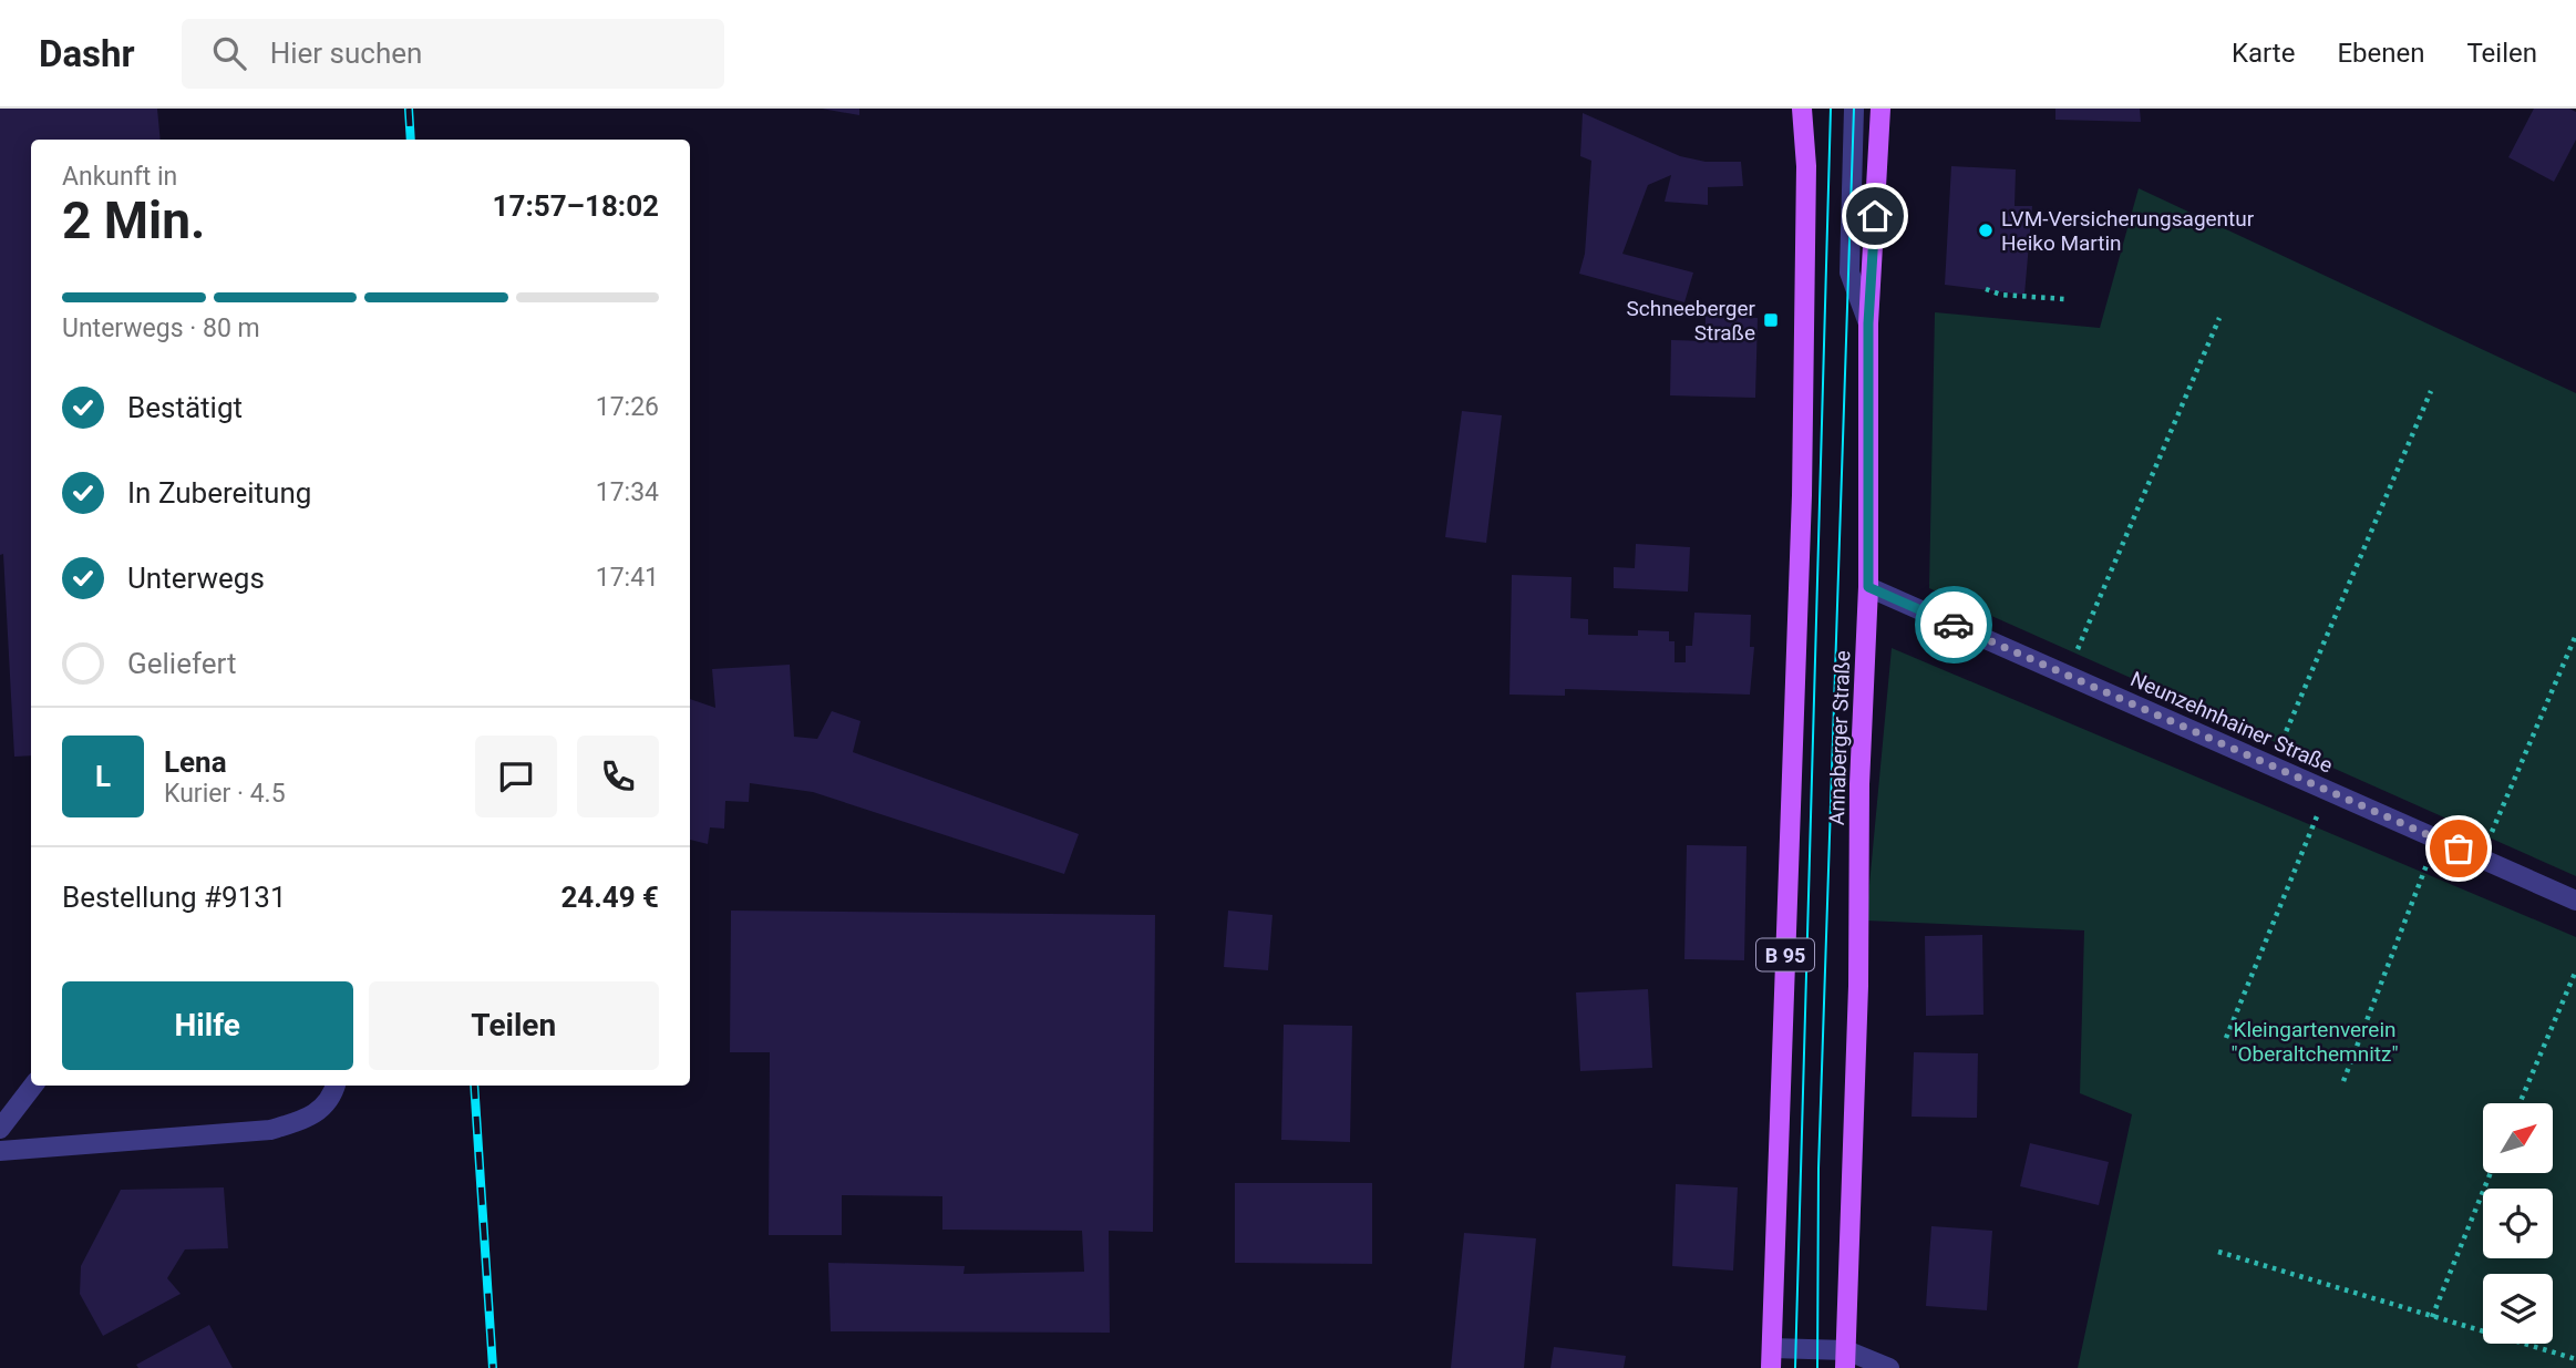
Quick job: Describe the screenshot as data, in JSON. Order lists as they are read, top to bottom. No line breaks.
{"streets":{"main road":["Annaberger Straße","B 95"],"street":["Neunzehnhainer Straße"]},"crossings":[["Neunzehnhainer Straße","Annaberger Straße"]],"parks":["Kleingartenverein \"Oberaltchemnitz\""],"places":{"other":["LVM-Versicherungsagentur Heiko Martin"],"transit":["Schneeberger Straße"]},"north":"top right","page":{"header":"Dashr","search":"Hier suchen","nav":["Karte","Ebenen","Teilen"],"heading":["2 Min.","Ankunft in","17:57–18:02"],"panel":["Lena","Kurier · 4.5","Bestellung #9131","24.49 €"],"bar":"Unterwegs · 80 m","list":[["Bestätigt","17:26"],["In Zubereitung","17:34"],["Unterwegs","17:41"],"Geliefert"],"round":"L","buttons":["Hilfe","Teilen"]}}
